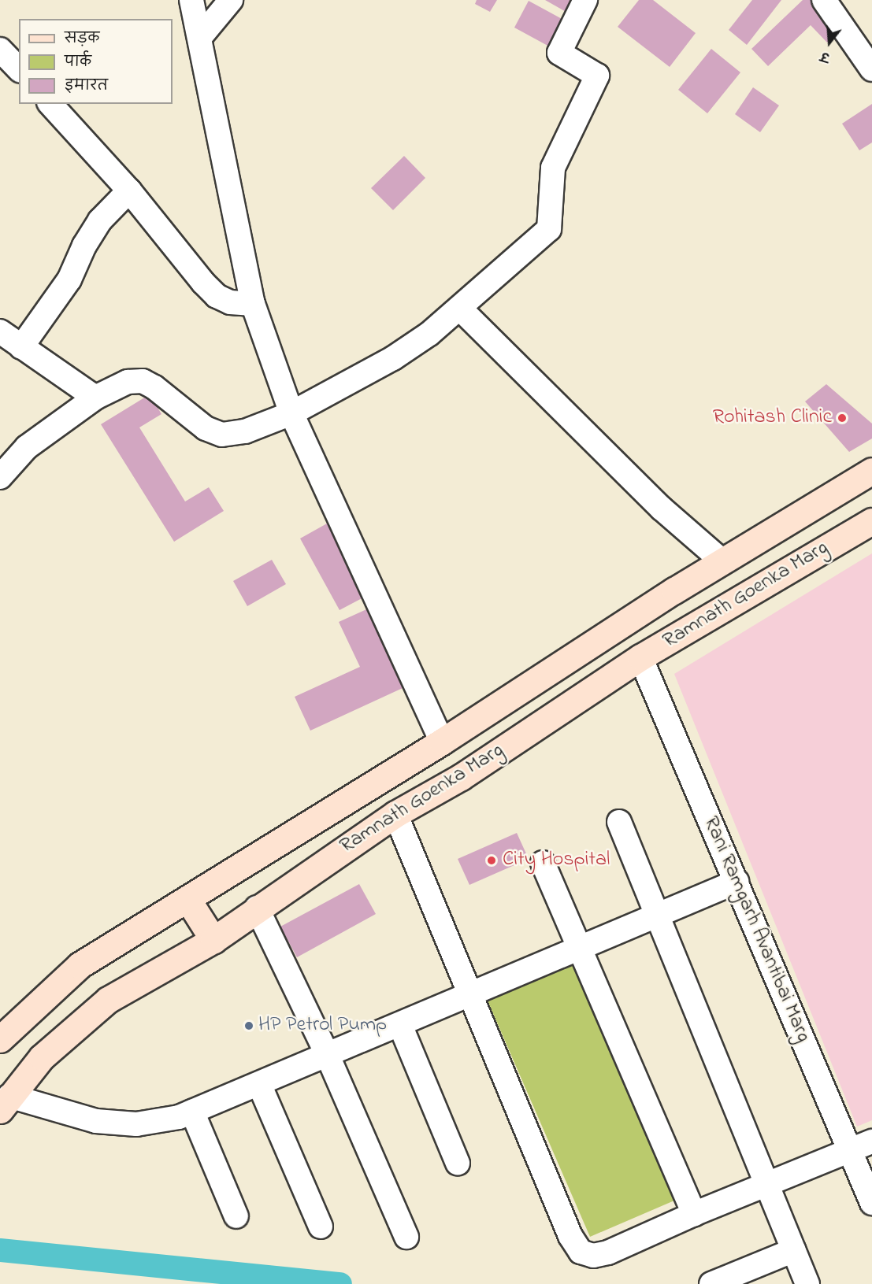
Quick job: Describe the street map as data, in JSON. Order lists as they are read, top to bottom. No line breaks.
{"streets":{"street":["Ramnath Goenka Marg","Rani Ramgarh Avantibai Marg"]},"crossings":[["Ramnath Goenka Marg","Rani Ramgarh Avantibai Marg"]],"places":["Rohitash Clinic","City Hospital","HP Petrol Pump"],"legend":["सड़क","पार्क","इमारत"],"north":"bottom"}
